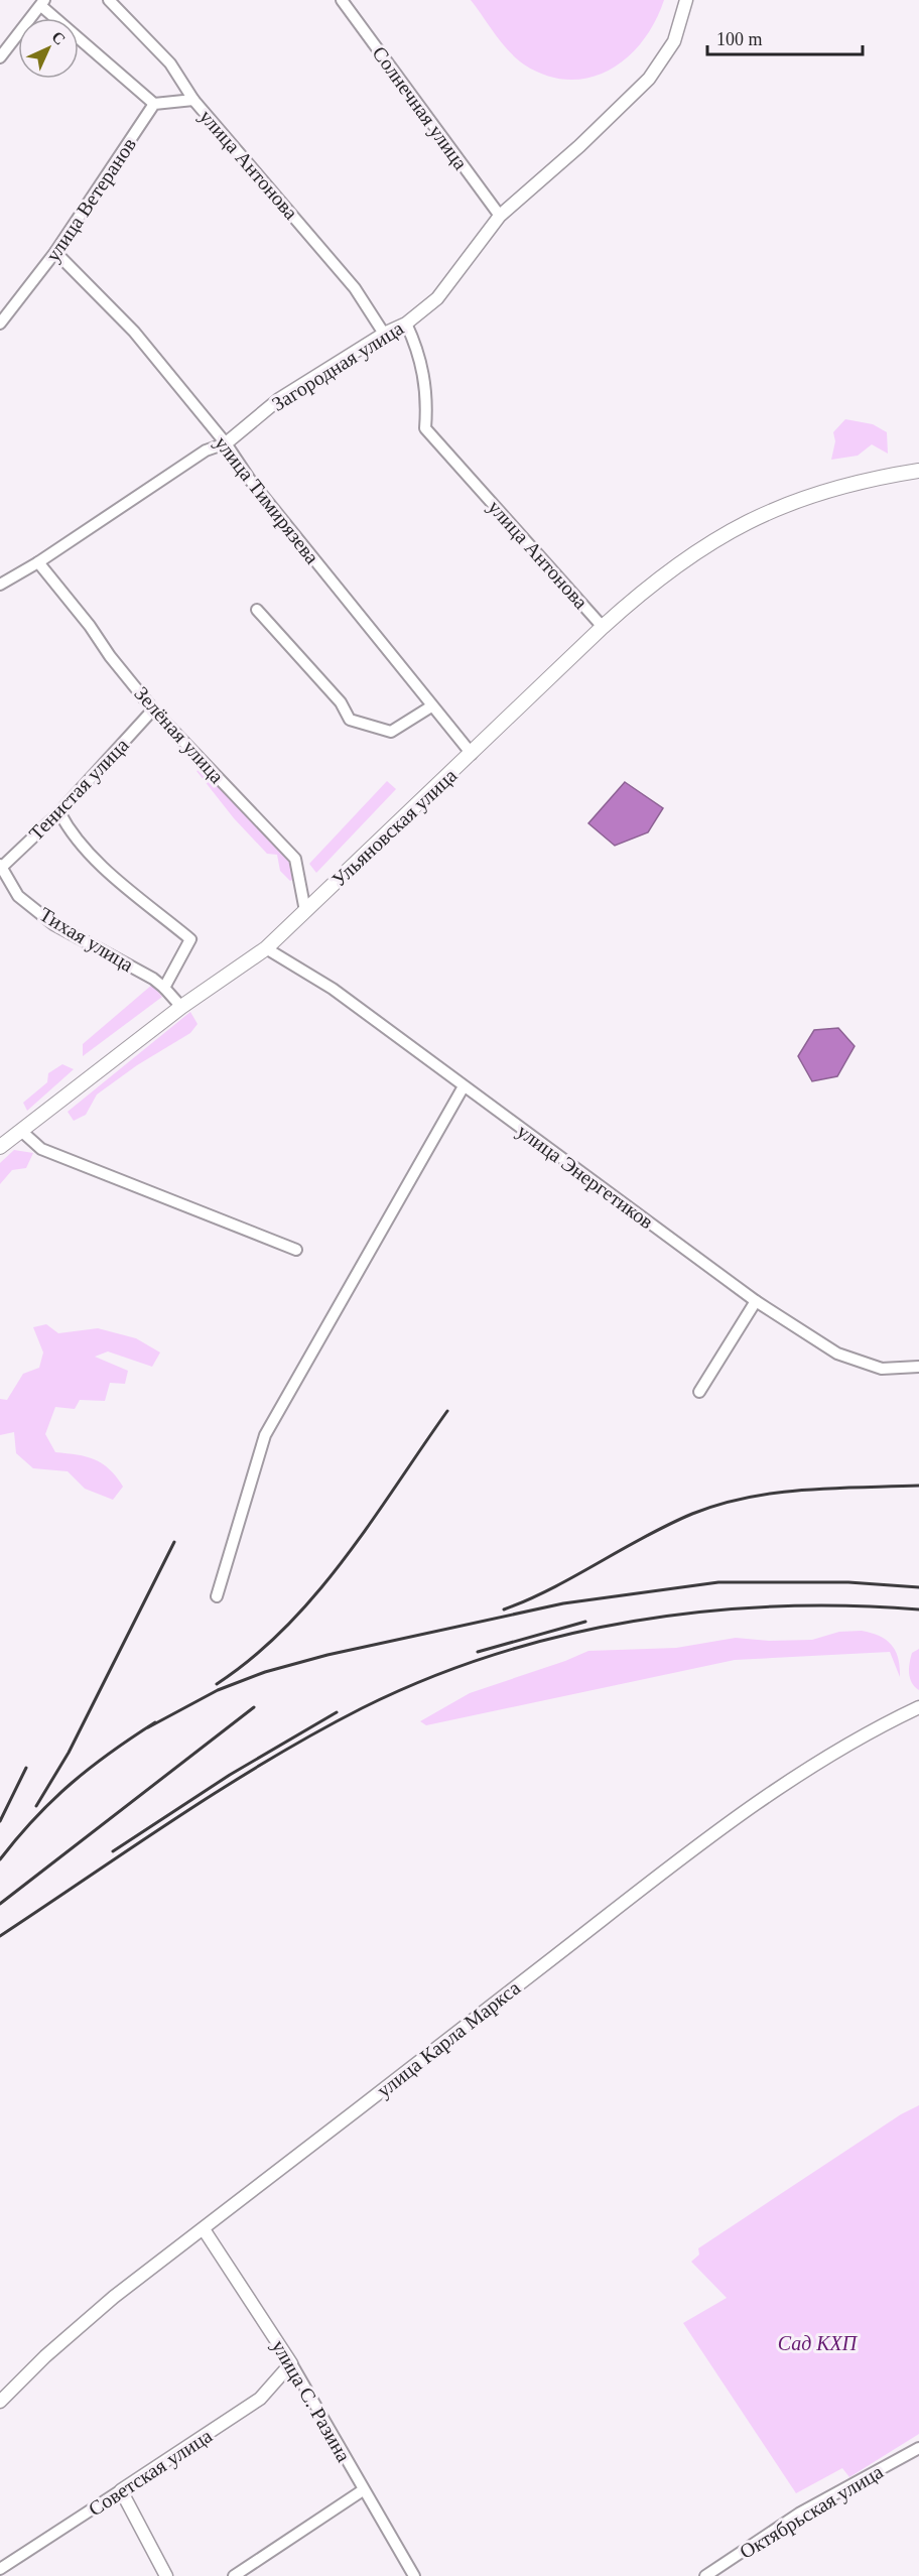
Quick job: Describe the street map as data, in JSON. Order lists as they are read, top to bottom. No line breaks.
{"streets":{"main road":["Ульяновская улица"],"street":["Солнечная улица","улица Антонова","улица Ветеранов","Загородная улица","улица Тимирязева","Зелёная улица","Тенистая улица","Тихая улица","улица Энергетиков","улица Карла Маркса","улица С. Разина","Советская улица","Октябрьская улица"]},"crossings":[["Солнечная улица","Загородная улица"],["улица Антонова","Загородная улица"],["улица Антонова","Ульяновская улица"],["улица Ветеранов","улица Тимирязева"],["Загородная улица","улица Тимирязева"],["Загородная улица","Зелёная улица"],["улица Тимирязева","Ульяновская улица"],["Зелёная улица","Тенистая улица"],["Зелёная улица","Ульяновская улица"],["Тенистая улица","Тихая улица"],["Ульяновская улица","Тихая улица"],["Ульяновская улица","улица Энергетиков"],["улица Карла Маркса","улица С. Разина"],["улица С. Разина","Советская улица"]],"parks":["Сад КХП"],"scale_bar":"100 m","north":"top right"}
